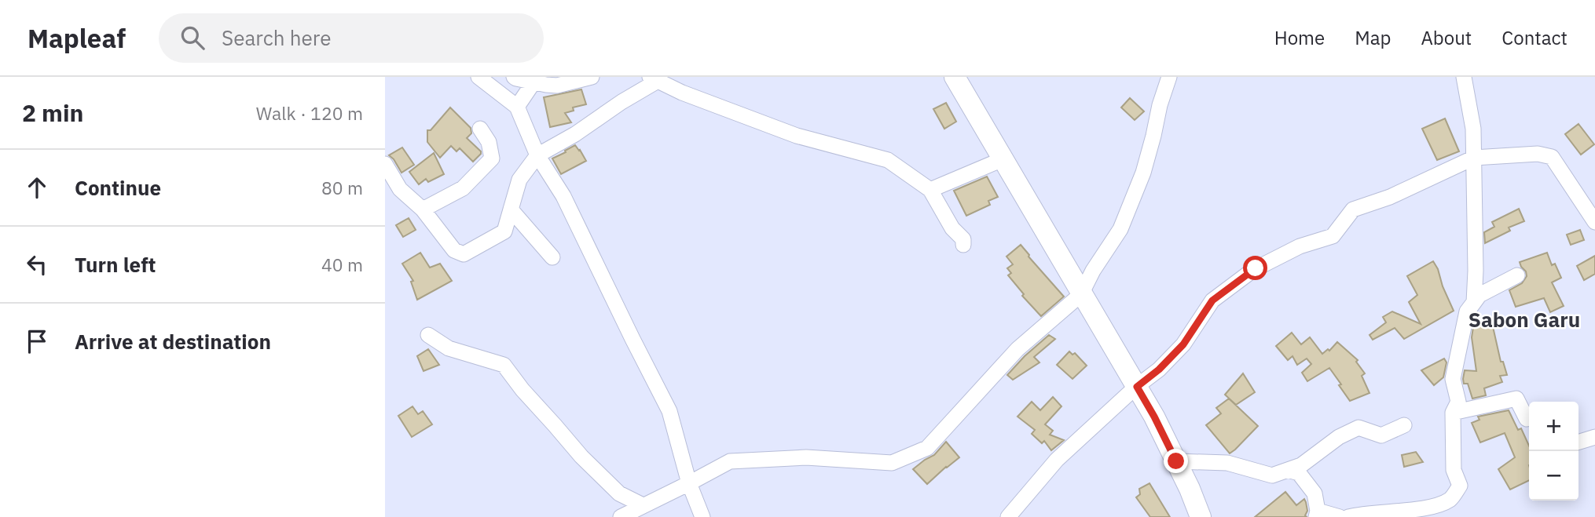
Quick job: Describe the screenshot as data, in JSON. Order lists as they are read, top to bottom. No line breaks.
{"districts":["Sabon Garu"],"page":{"header":"Mapleaf","search":"Search here","nav":["Home","Map","About","Contact"],"heading":["2 min","Walk · 120 m"],"list":[["Continue","80 m"],["Turn left","40 m"],"Arrive at destination"],"map_buttons":["+","−"]}}
